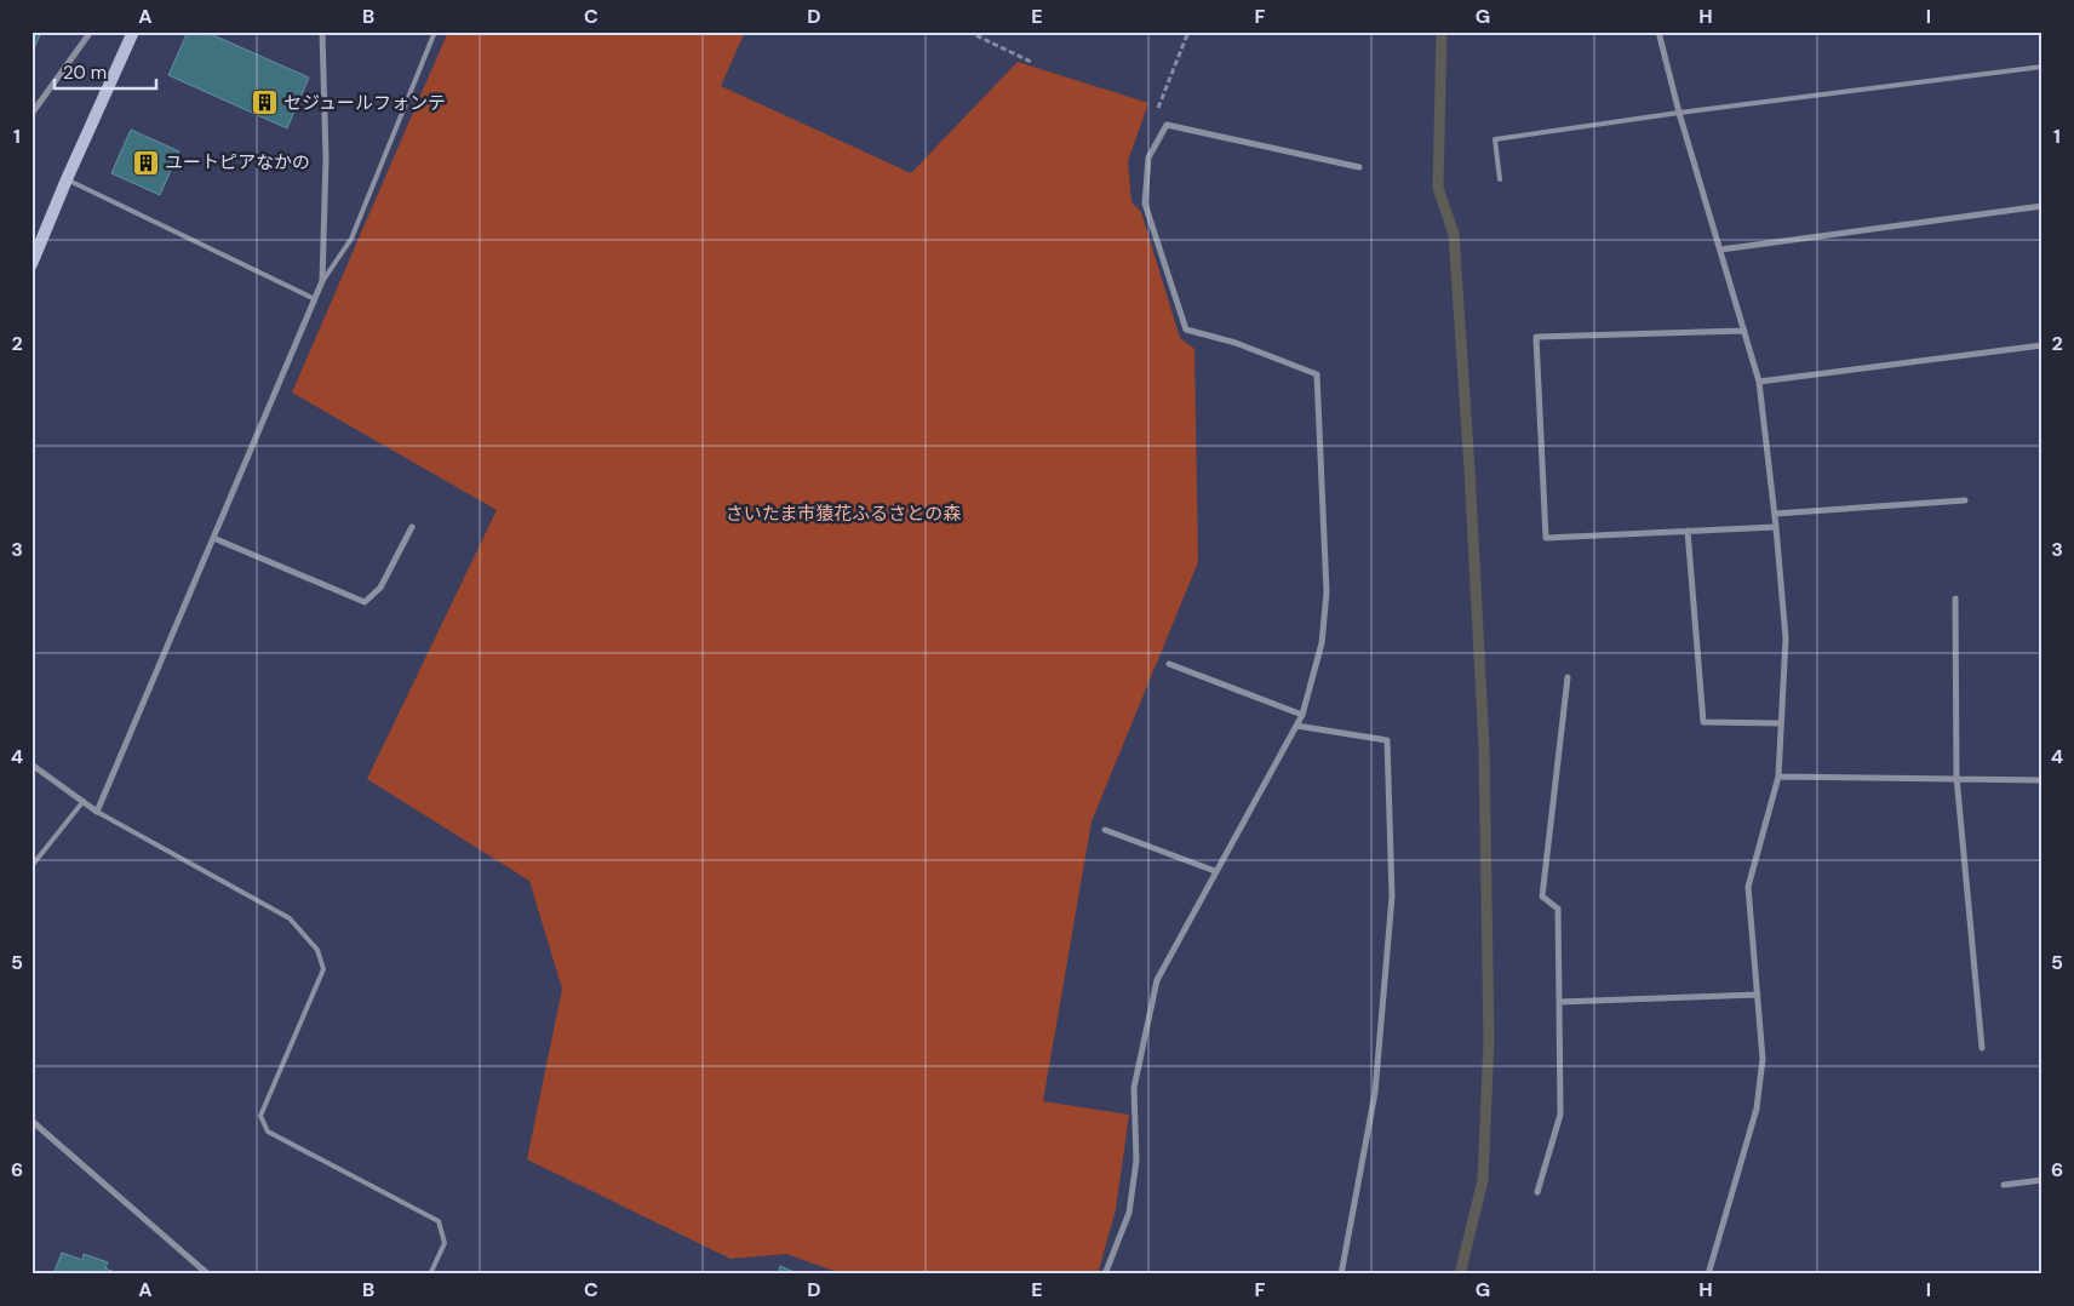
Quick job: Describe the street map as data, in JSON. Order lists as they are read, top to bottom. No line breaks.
{"parks":["さいたま市猿花ふるさとの森"],"places":{"building":["セジュールフォンテ","ユートピアなかの"]},"scale_bar":"20 m","grid":{"columns":["A","B","C","D","E","F","G","H","I"],"rows":["1","2","3","4","5","6"]}}
